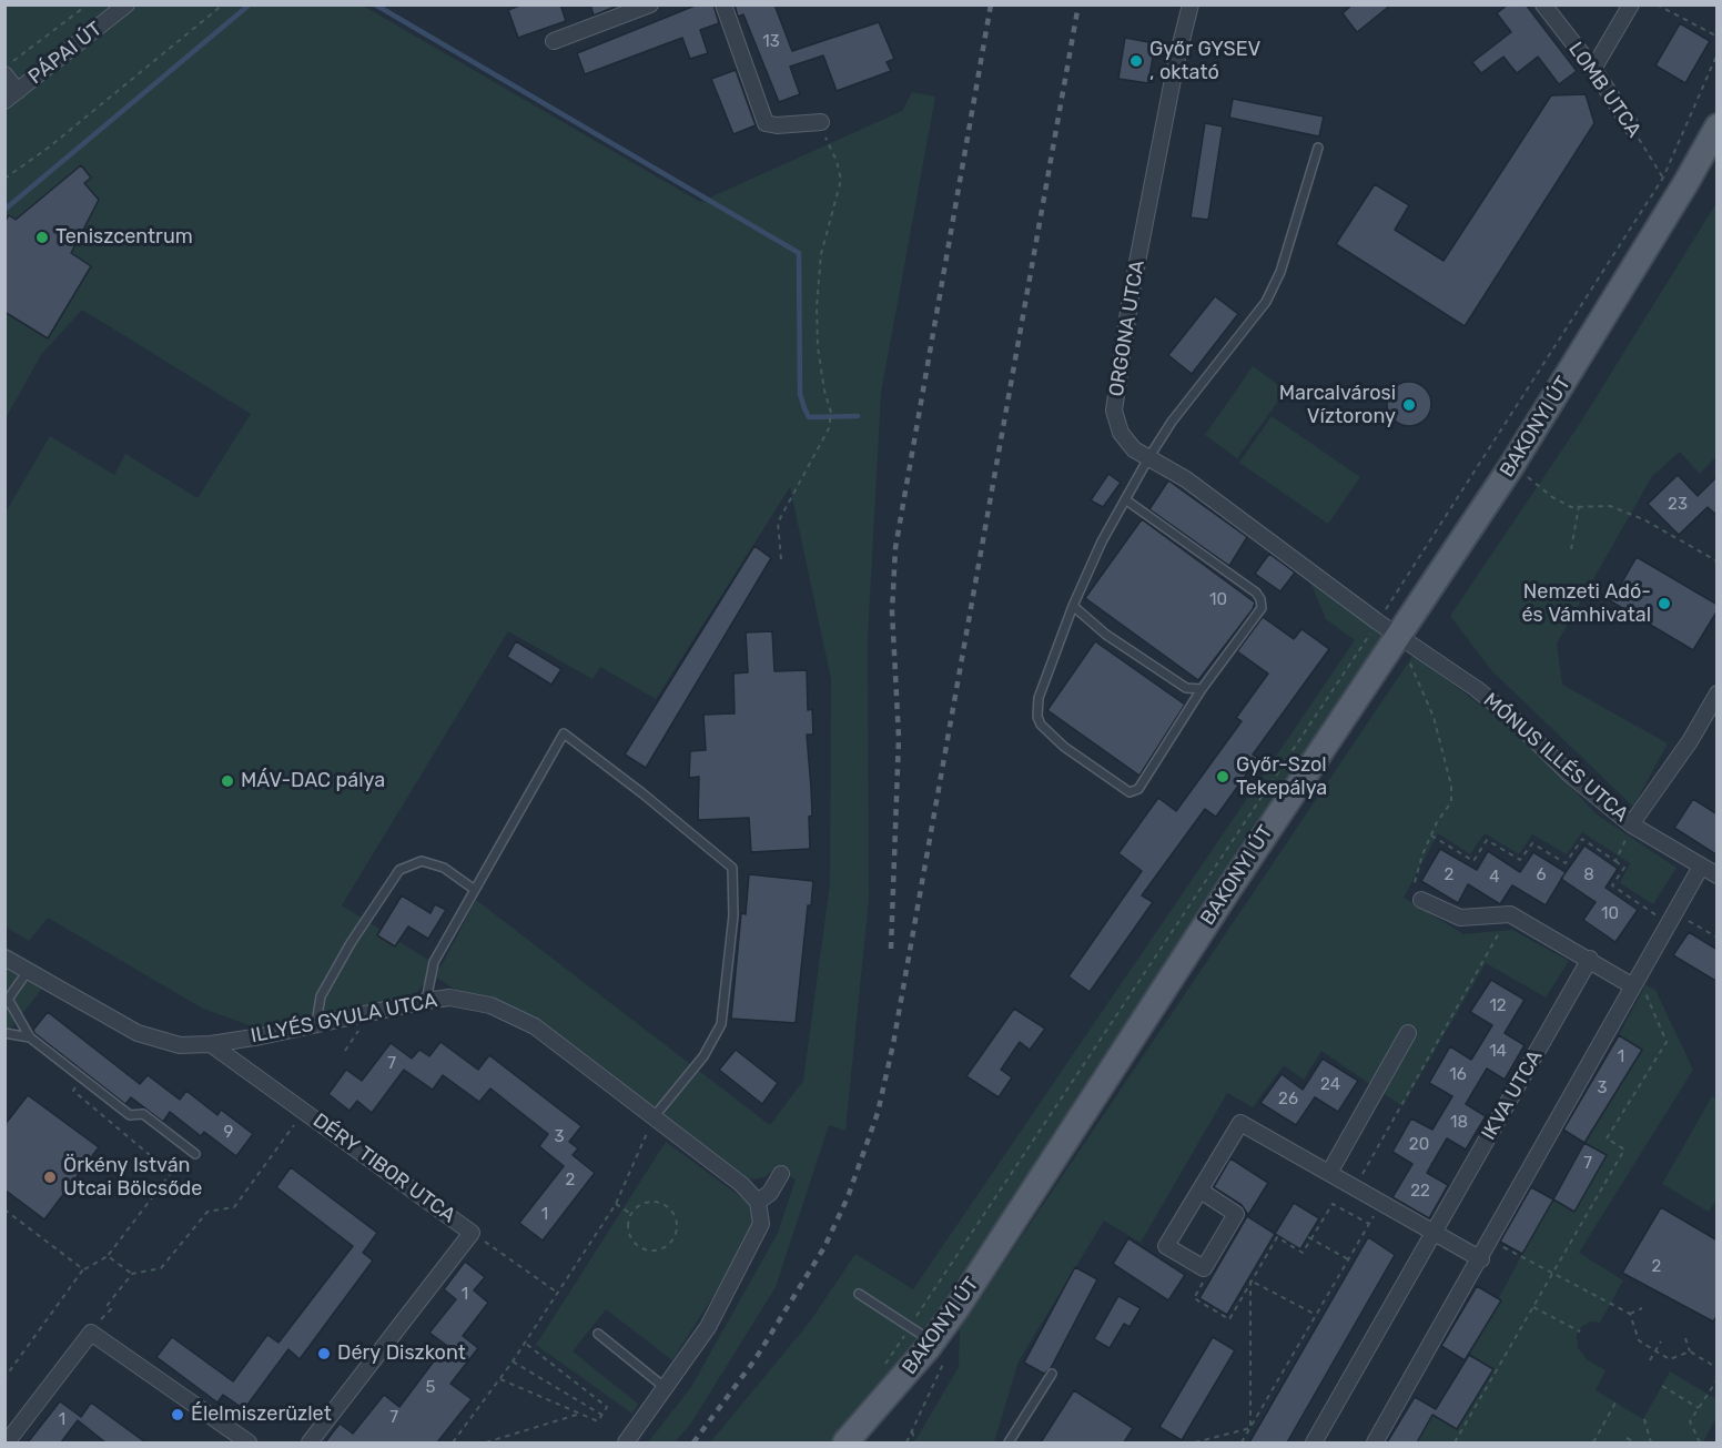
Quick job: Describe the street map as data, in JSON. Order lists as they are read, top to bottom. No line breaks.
{"streets":{"main road":["BAKONYI ÚT"],"street":["PÁPAI ÚT","LOMB UTCA","ORGONA UTCA","MÓNUS ILLÉS UTCA","ILLYÉS GYULA UTCA","IKVA UTCA","DÉRY TIBOR UTCA"]},"crossings":[["ORGONA UTCA","BAKONYI ÚT"],["ORGONA UTCA","MÓNUS ILLÉS UTCA"],["BAKONYI ÚT","MÓNUS ILLÉS UTCA"],["ILLYÉS GYULA UTCA","DÉRY TIBOR UTCA"]],"places":["Győr GYSEV , oktató","Teniszcentrum","Marcalvárosi Víztorony","Nemzeti Adó- és Vámhivatal","Győr-Szol Tekepálya","MÁV-DAC pálya","Örkény István Utcai Bölcsőde","Déry Diszkont","Élelmiszerüzlet"],"house_numbers":["13","23","10","2","6","8","4","10","12","14","1","7","16","24","3","26","18","9","3","20","7","2","22","1","2","1","5","7","1"]}
